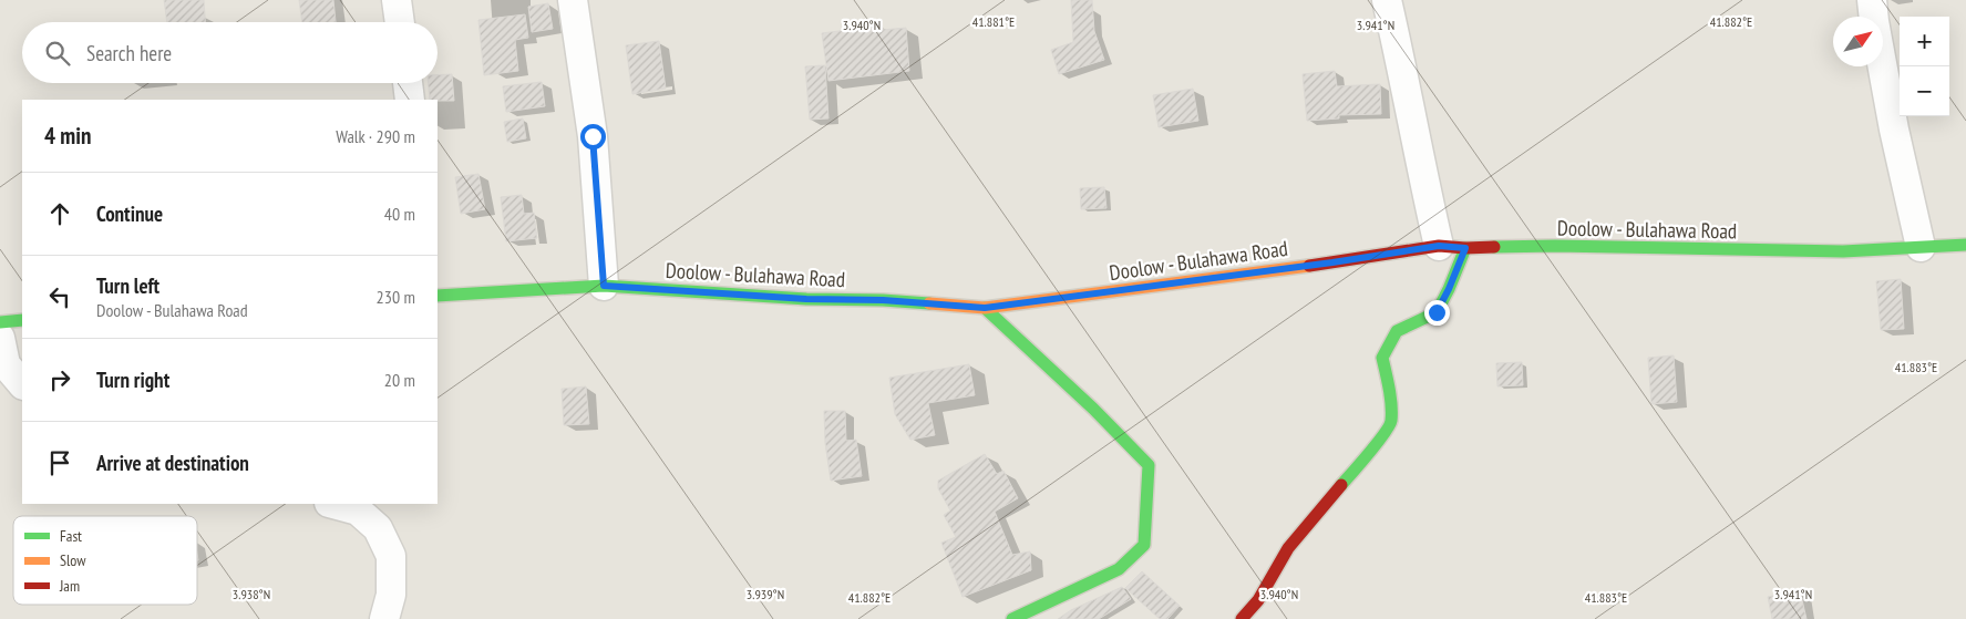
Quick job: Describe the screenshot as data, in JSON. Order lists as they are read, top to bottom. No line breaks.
{"streets":{"main road":["Doolow - Bulahawa Road"]},"legend":["Fast","Slow","Jam"],"north":"top right","page":{"map_buttons":["+","−"],"search":"Search here","heading":["4 min","Walk · 290 m"],"list":[["Continue","40 m"],["Turn left","Doolow - Bulahawa Road","230 m"],["Turn right","20 m"],"Arrive at destination"]},"coordinates":["41.881°E","41.882°E","3.940°N","3.941°N","41.883°E","3.938°N","3.939°N"]}
